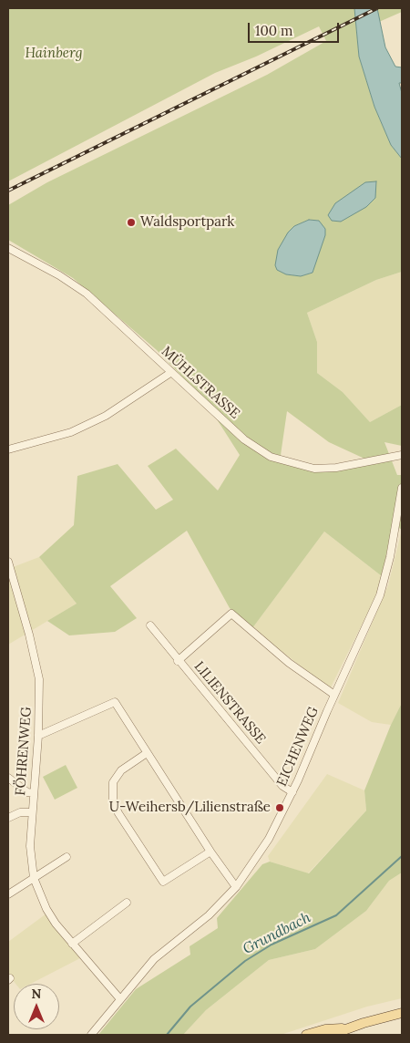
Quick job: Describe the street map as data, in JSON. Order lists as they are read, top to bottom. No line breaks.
{"streets":{"street":["MÜHLSTRASSE","LILIENSTRASSE","EICHENWEG","FÖHRENWEG"]},"crossings":[["LILIENSTRASSE","EICHENWEG"],["EICHENWEG","FÖHRENWEG"]],"water":["Grundbach"],"parks":["Hainberg"],"places":["Waldsportpark","U-Weihersb/Lilienstraße"],"scale_bar":"100 m","north":"top"}
